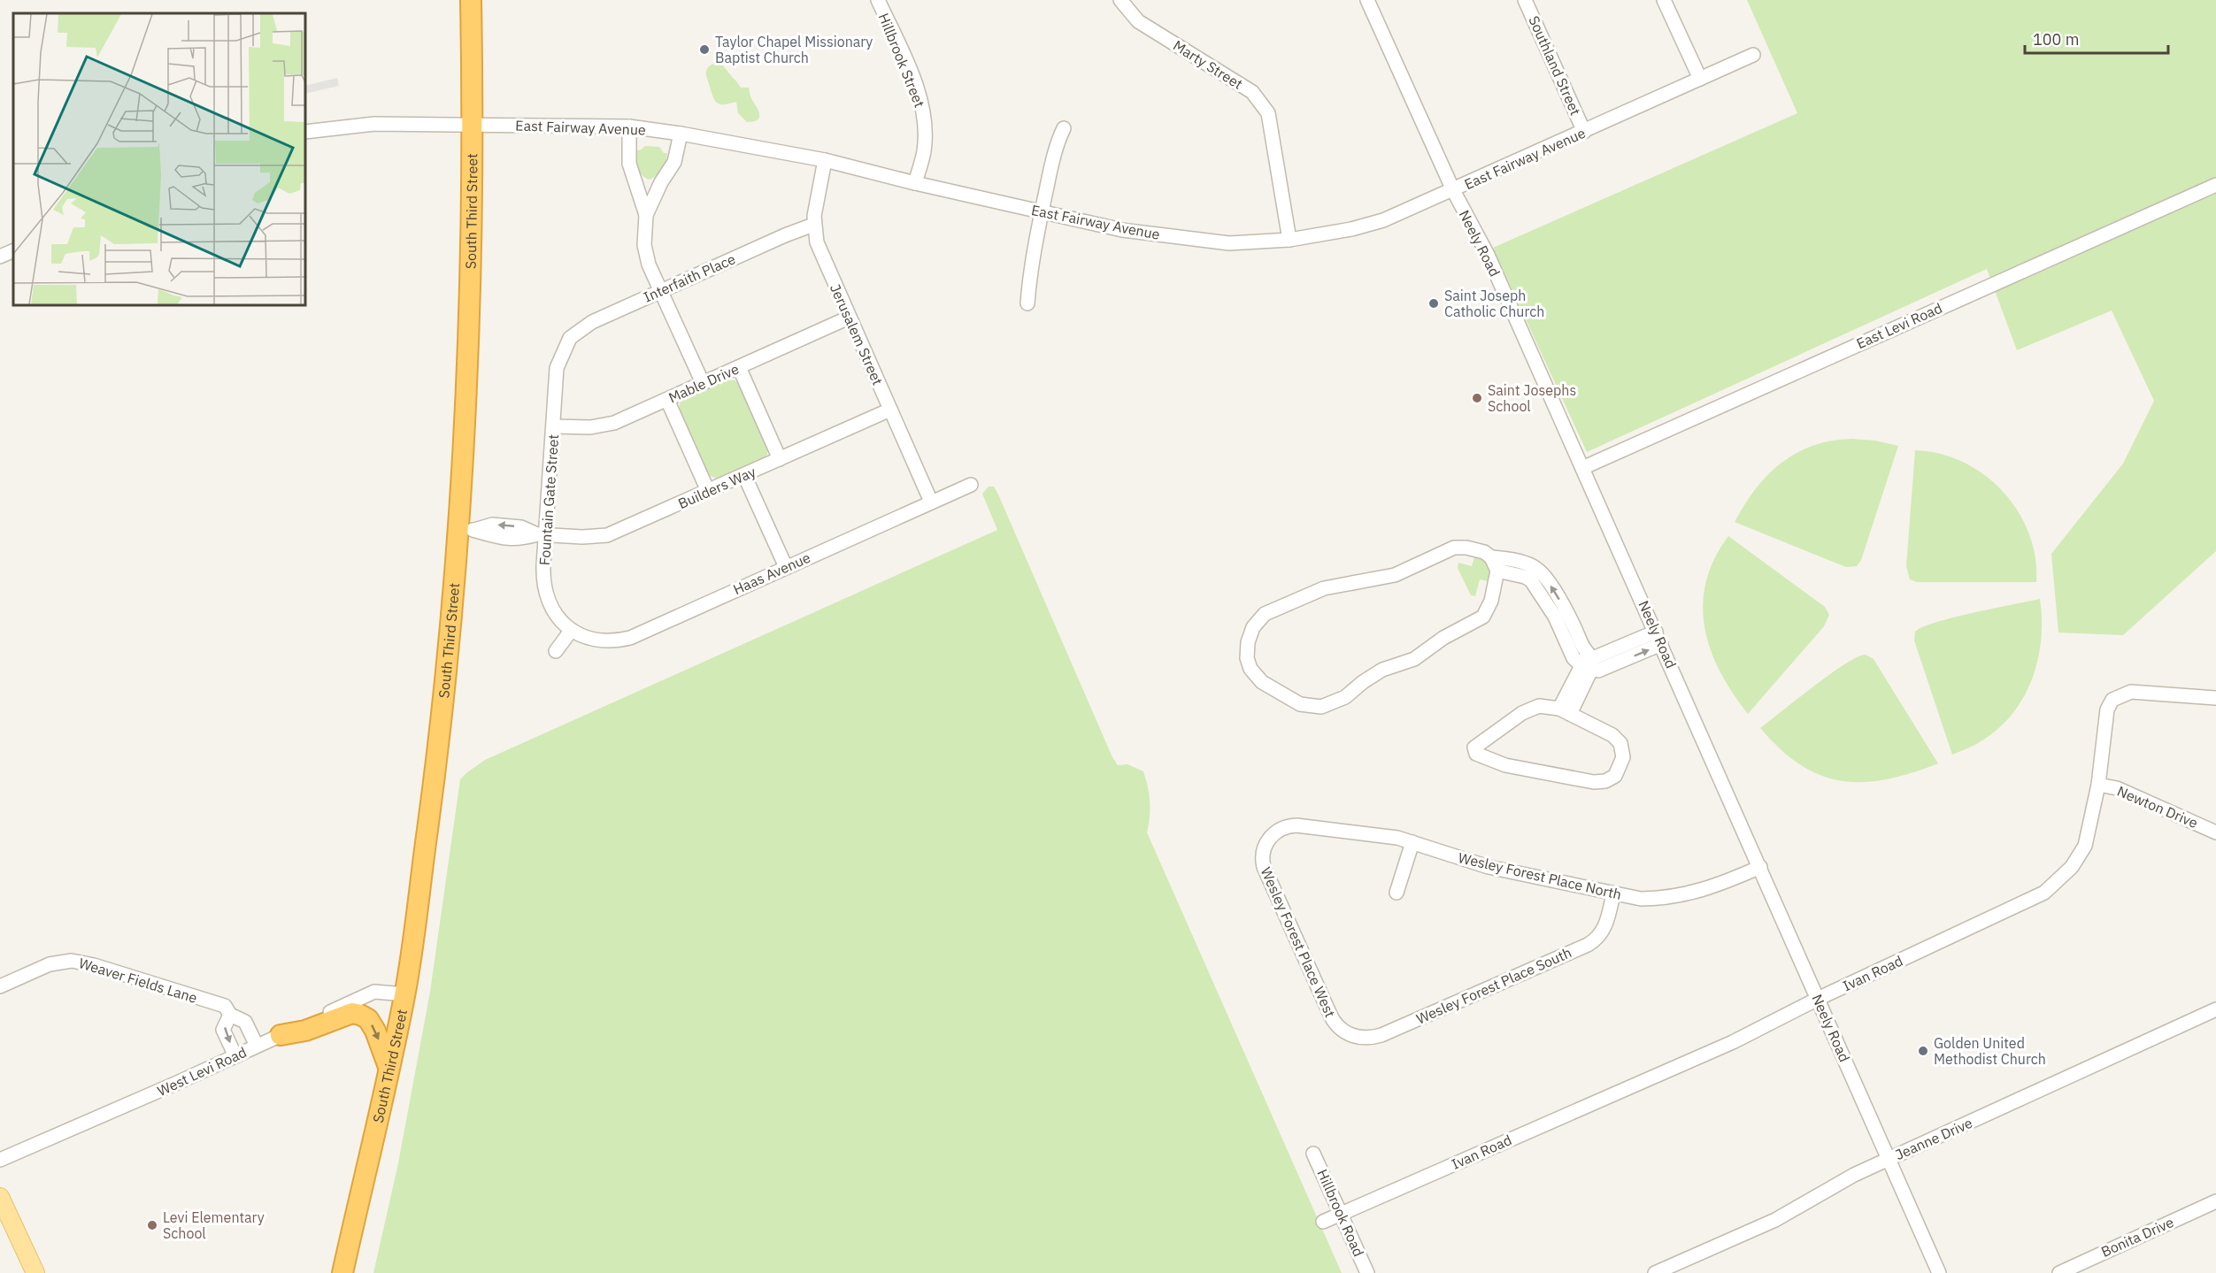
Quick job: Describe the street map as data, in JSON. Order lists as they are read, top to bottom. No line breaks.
{"streets":{"highway":["South Third Street"],"street":["Hillbrook Street","Marty Street","Southland Street","East Fairway Avenue","Neely Road","Interfaith Place","East Levi Road","Jerusalem Street","Mable Drive","Builders Way","Fountain Gate Street","Haas Avenue","Newton Drive","Wesley Forest Place North","Wesley Forest Place West","Ivan Road","Weaver Fields Lane","Wesley Forest Place South","West Levi Road","Jeanne Drive","Hillbrook Road","Bonita Drive"]},"crossings":[["Hillbrook Street","East Fairway Avenue"],["Marty Street","East Fairway Avenue"],["Southland Street","East Fairway Avenue"],["East Fairway Avenue","South Third Street"],["East Fairway Avenue","Neely Road"],["East Fairway Avenue","Jerusalem Street"],["South Third Street","Builders Way"],["South Third Street","West Levi Road"],["Neely Road","East Levi Road"],["Neely Road","Wesley Forest Place North"],["Neely Road","Ivan Road"],["Neely Road","Jeanne Drive"],["Interfaith Place","Jerusalem Street"],["Interfaith Place","Fountain Gate Street"],["Jerusalem Street","Mable Drive"],["Jerusalem Street","Builders Way"],["Jerusalem Street","Haas Avenue"],["Mable Drive","Fountain Gate Street"],["Builders Way","Fountain Gate Street"],["Fountain Gate Street","Haas Avenue"],["Newton Drive","Ivan Road"],["Wesley Forest Place North","Wesley Forest Place West"],["Wesley Forest Place North","Wesley Forest Place South"],["Wesley Forest Place West","Wesley Forest Place South"],["Ivan Road","Hillbrook Road"],["Weaver Fields Lane","West Levi Road"]],"places":["Taylor Chapel Missionary Baptist Church","Saint Joseph Catholic Church","Saint Josephs School","Golden United Methodist Church","Levi Elementary School"],"scale_bar":"100 m"}
